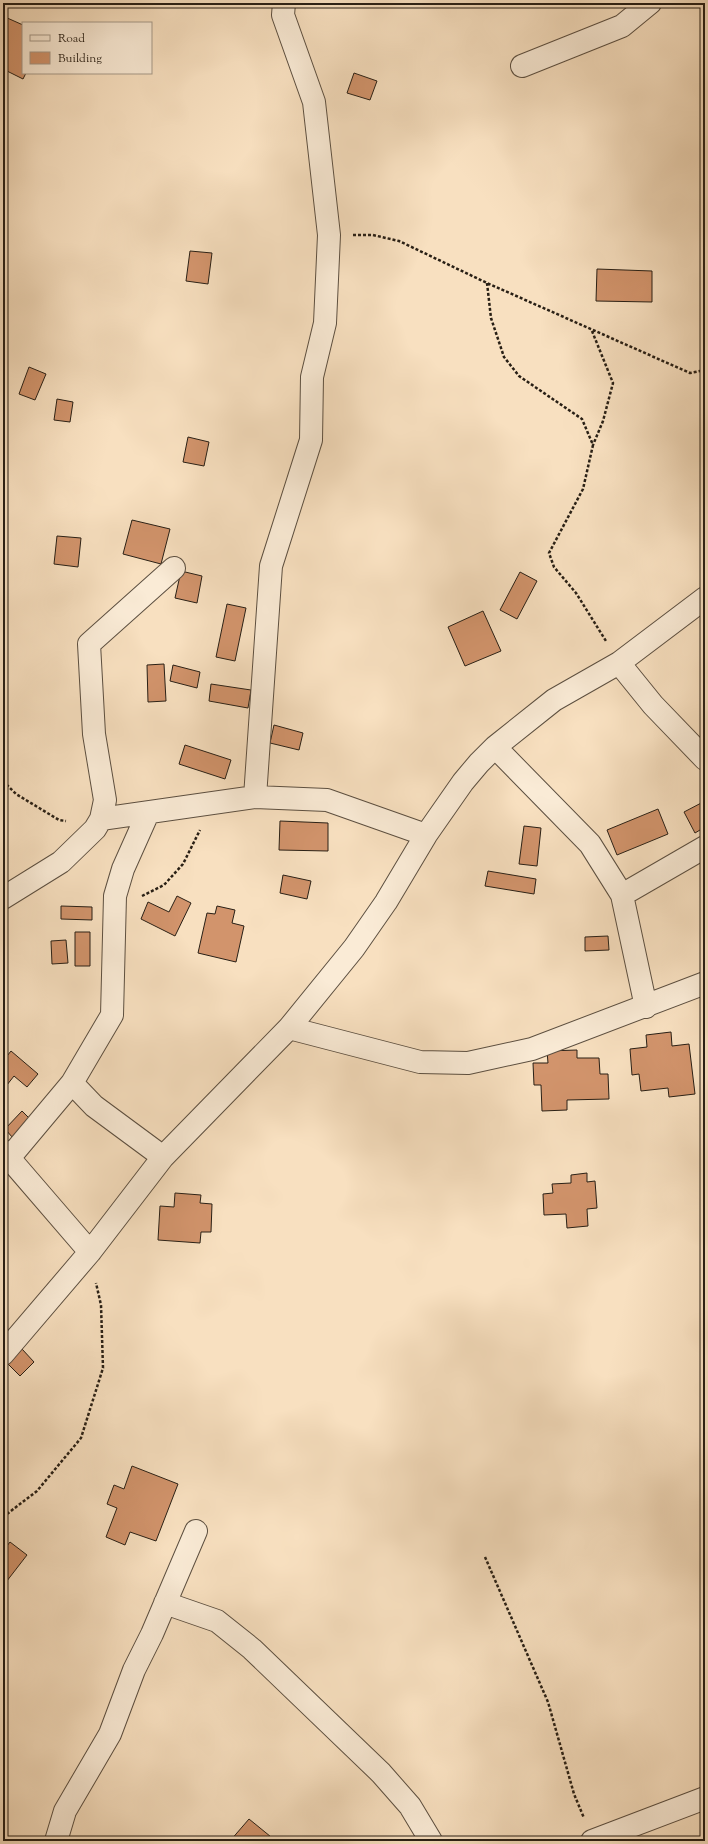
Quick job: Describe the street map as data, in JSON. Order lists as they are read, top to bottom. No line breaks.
{"legend":["Road","Building"]}
